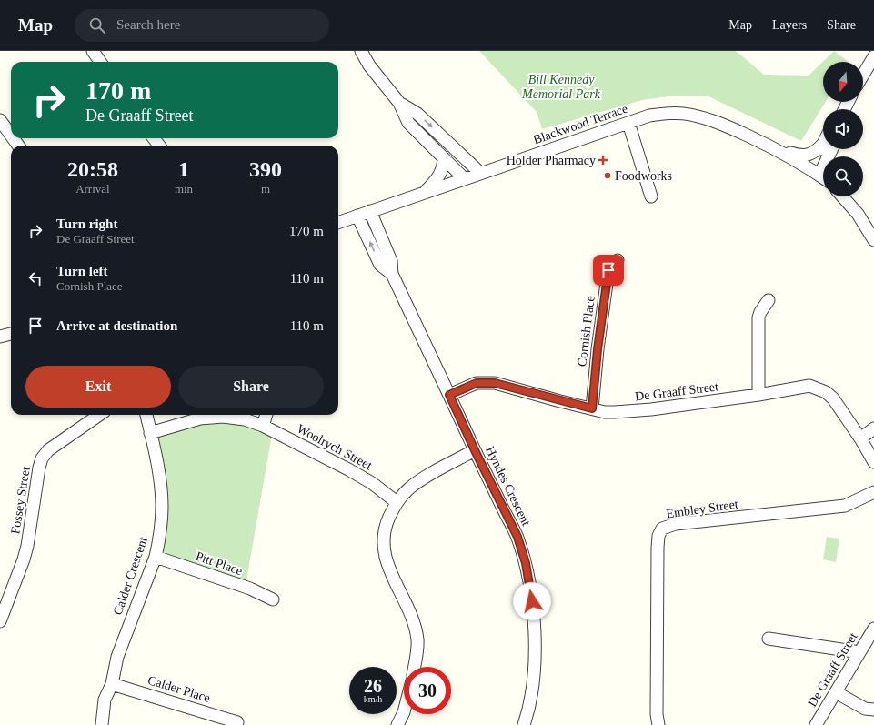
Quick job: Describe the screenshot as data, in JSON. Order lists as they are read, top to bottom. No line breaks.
{"streets":{"street":["Blackwood Terrace","Cornish Place","De Graaff Street","Woolrych Street","Hyndes Crescent","Fossey Street","Embley Street","Pitt Place","Calder Crescent","Calder Place"]},"crossings":[["Blackwood Terrace","Hyndes Crescent"],["Cornish Place","De Graaff Street"],["De Graaff Street","Hyndes Crescent"],["Woolrych Street","Calder Crescent"],["Pitt Place","Calder Crescent"],["Calder Crescent","Calder Place"]],"parks":["Bill Kennedy Memorial Park"],"places":{"health":["Holder Pharmacy"],"other":["Foodworks"]},"north":"bottom","page":{"header":"Map","search":"Search here","nav":["Map","Layers","Share"],"turn":["170 m","De Graaff Street"],"eta":["20:58","Arrival","1","min","390","m"],"list":[{"name":"Turn right","note":"De Graaff Street","value":"170 m"},{"name":"Turn left","note":"Cornish Place","value":"110 m"},{"name":"Arrive at destination","value":"110 m"}],"buttons":["Exit","Share"],"speed":"26 km/h","limit":"30"}}
